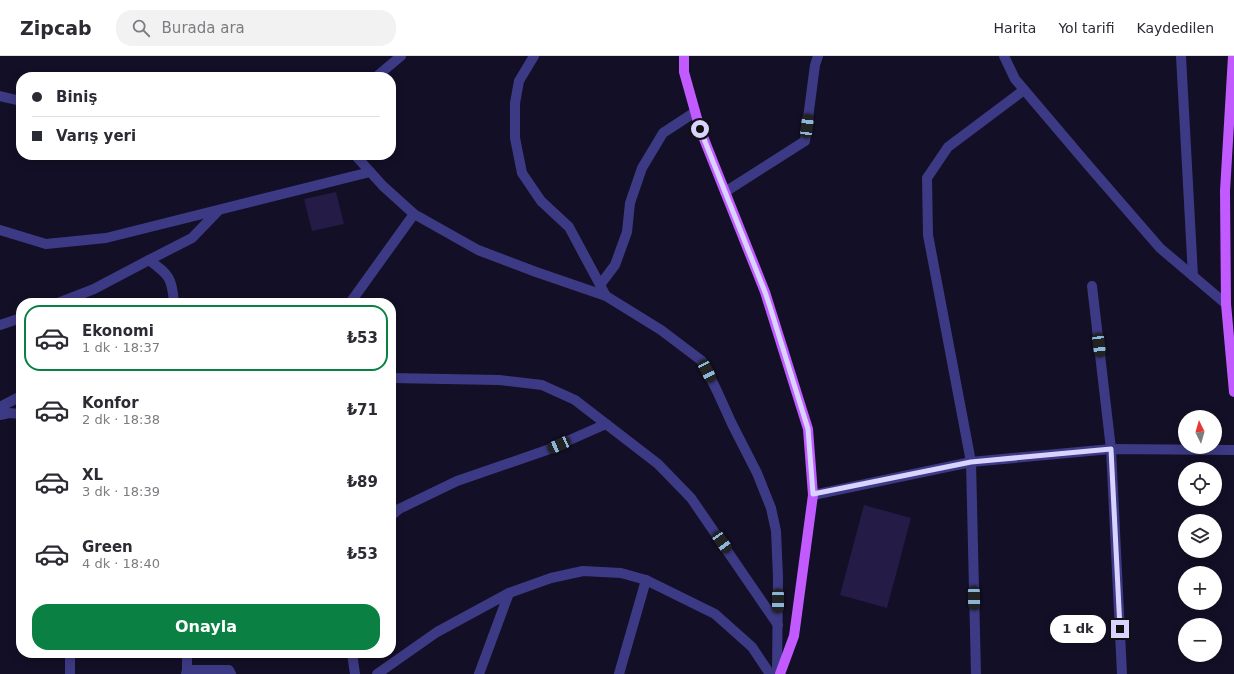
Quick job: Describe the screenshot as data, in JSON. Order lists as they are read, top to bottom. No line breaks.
{"north":"top","page":{"header":"Zipcab","search":"Burada ara","nav":["Harita","Yol tarifi","Kaydedilen"],"banner":["Biniş","Varış yeri"],"list":[{"name":"Ekonomi","note":"1 dk · 18:37","value":"₺53"},{"name":"Konfor","note":"2 dk · 18:38","value":"₺71"},{"name":"XL","note":"3 dk · 18:39","value":"₺89"},{"name":"Green","note":"4 dk · 18:40","value":"₺53"}],"map_buttons":["+","−"],"buttons":"Onayla","bubble":"1 dk"}}
